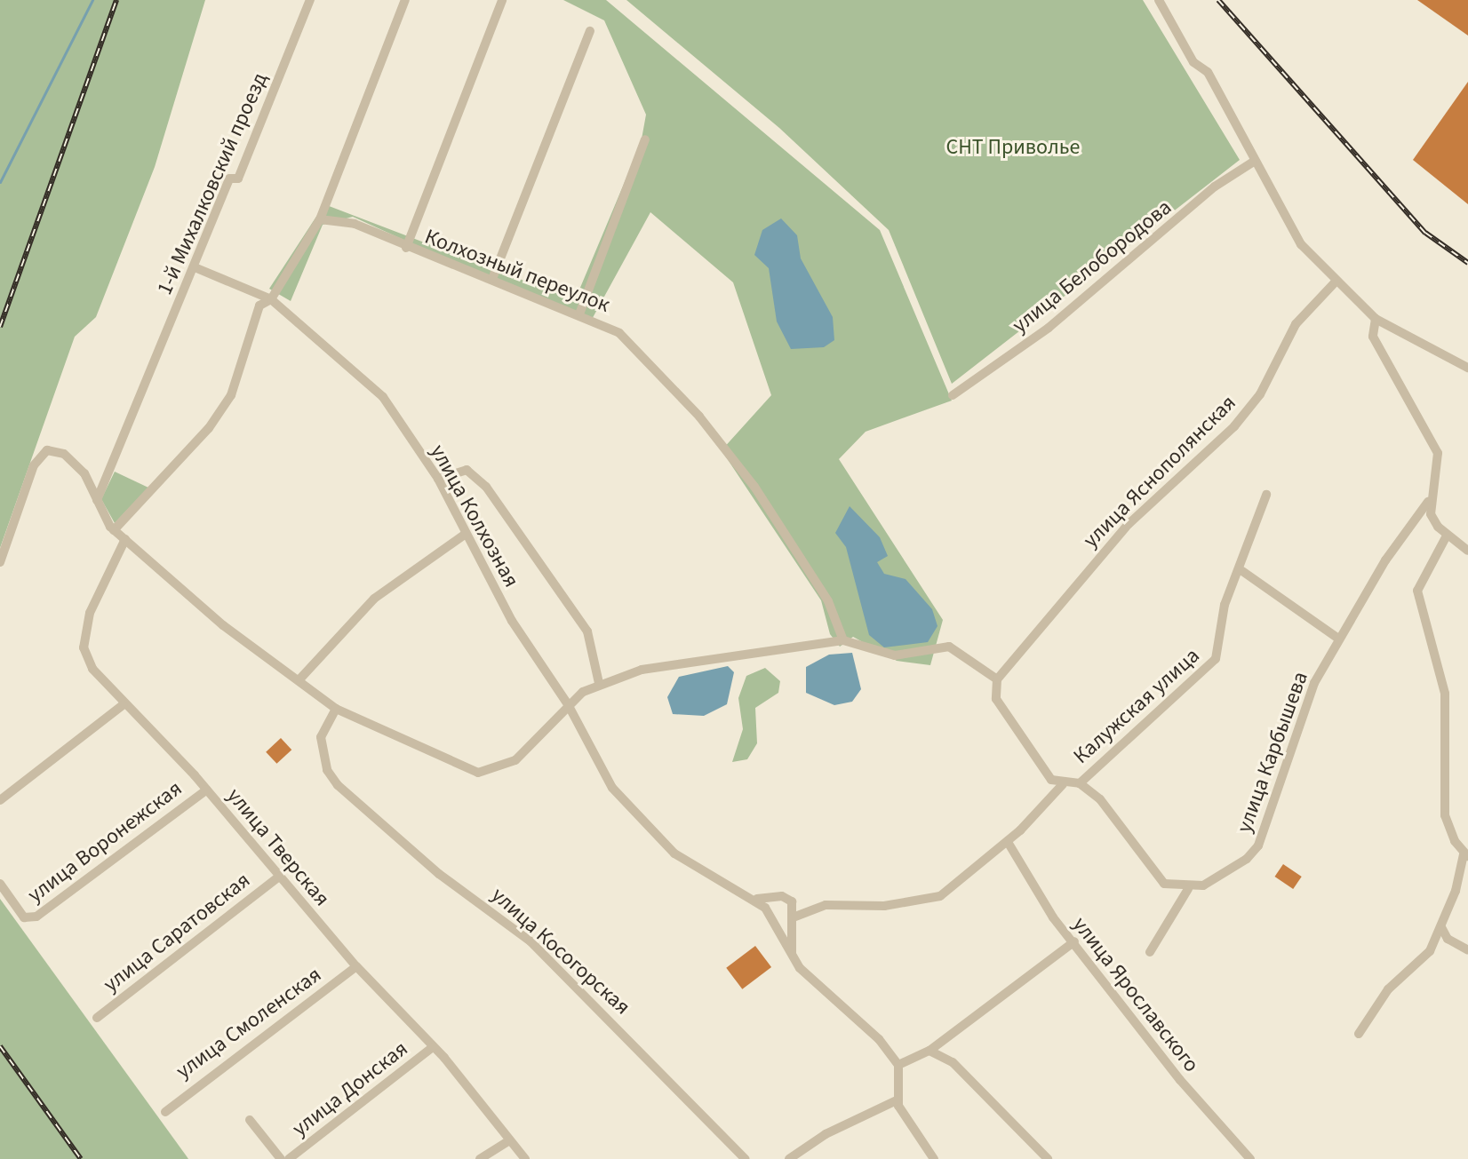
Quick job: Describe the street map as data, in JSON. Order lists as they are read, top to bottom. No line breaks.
{"streets":{"street":["1-й Михалковский проезд","улица Белобородова","Колхозный переулок","улица Яснополянская","улица Колхозная","Калужская улица","улица Карбышева","улица Воронежская","улица Тверская","улица Саратовская","улица Косогорская","улица Ярославского","улица Смоленская","улица Донская"]},"crossings":[["1-й Михалковский проезд","улица Колхозная"],["улица Воронежская","улица Тверская"],["улица Тверская","улица Саратовская"],["улица Тверская","улица Смоленская"],["улица Тверская","улица Донская"]],"parks":["СНТ Приволье"]}
